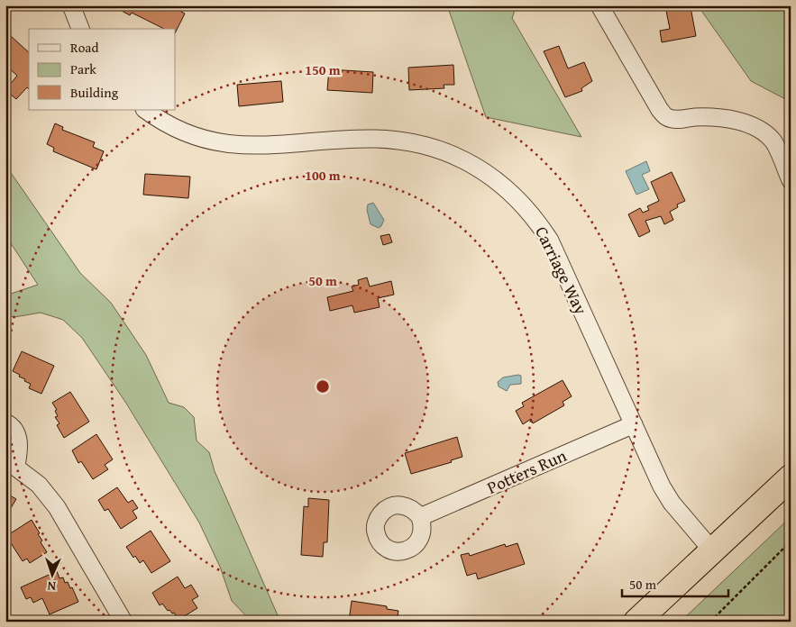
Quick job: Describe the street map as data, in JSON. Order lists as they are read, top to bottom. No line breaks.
{"streets":{"street":["Carriage Way","Potters Run"]},"crossings":[["Carriage Way","Potters Run"]],"legend":["Road","Park","Building"],"scale_bar":"50 m","north":"bottom","rings":["150 m","100 m","50 m"]}
